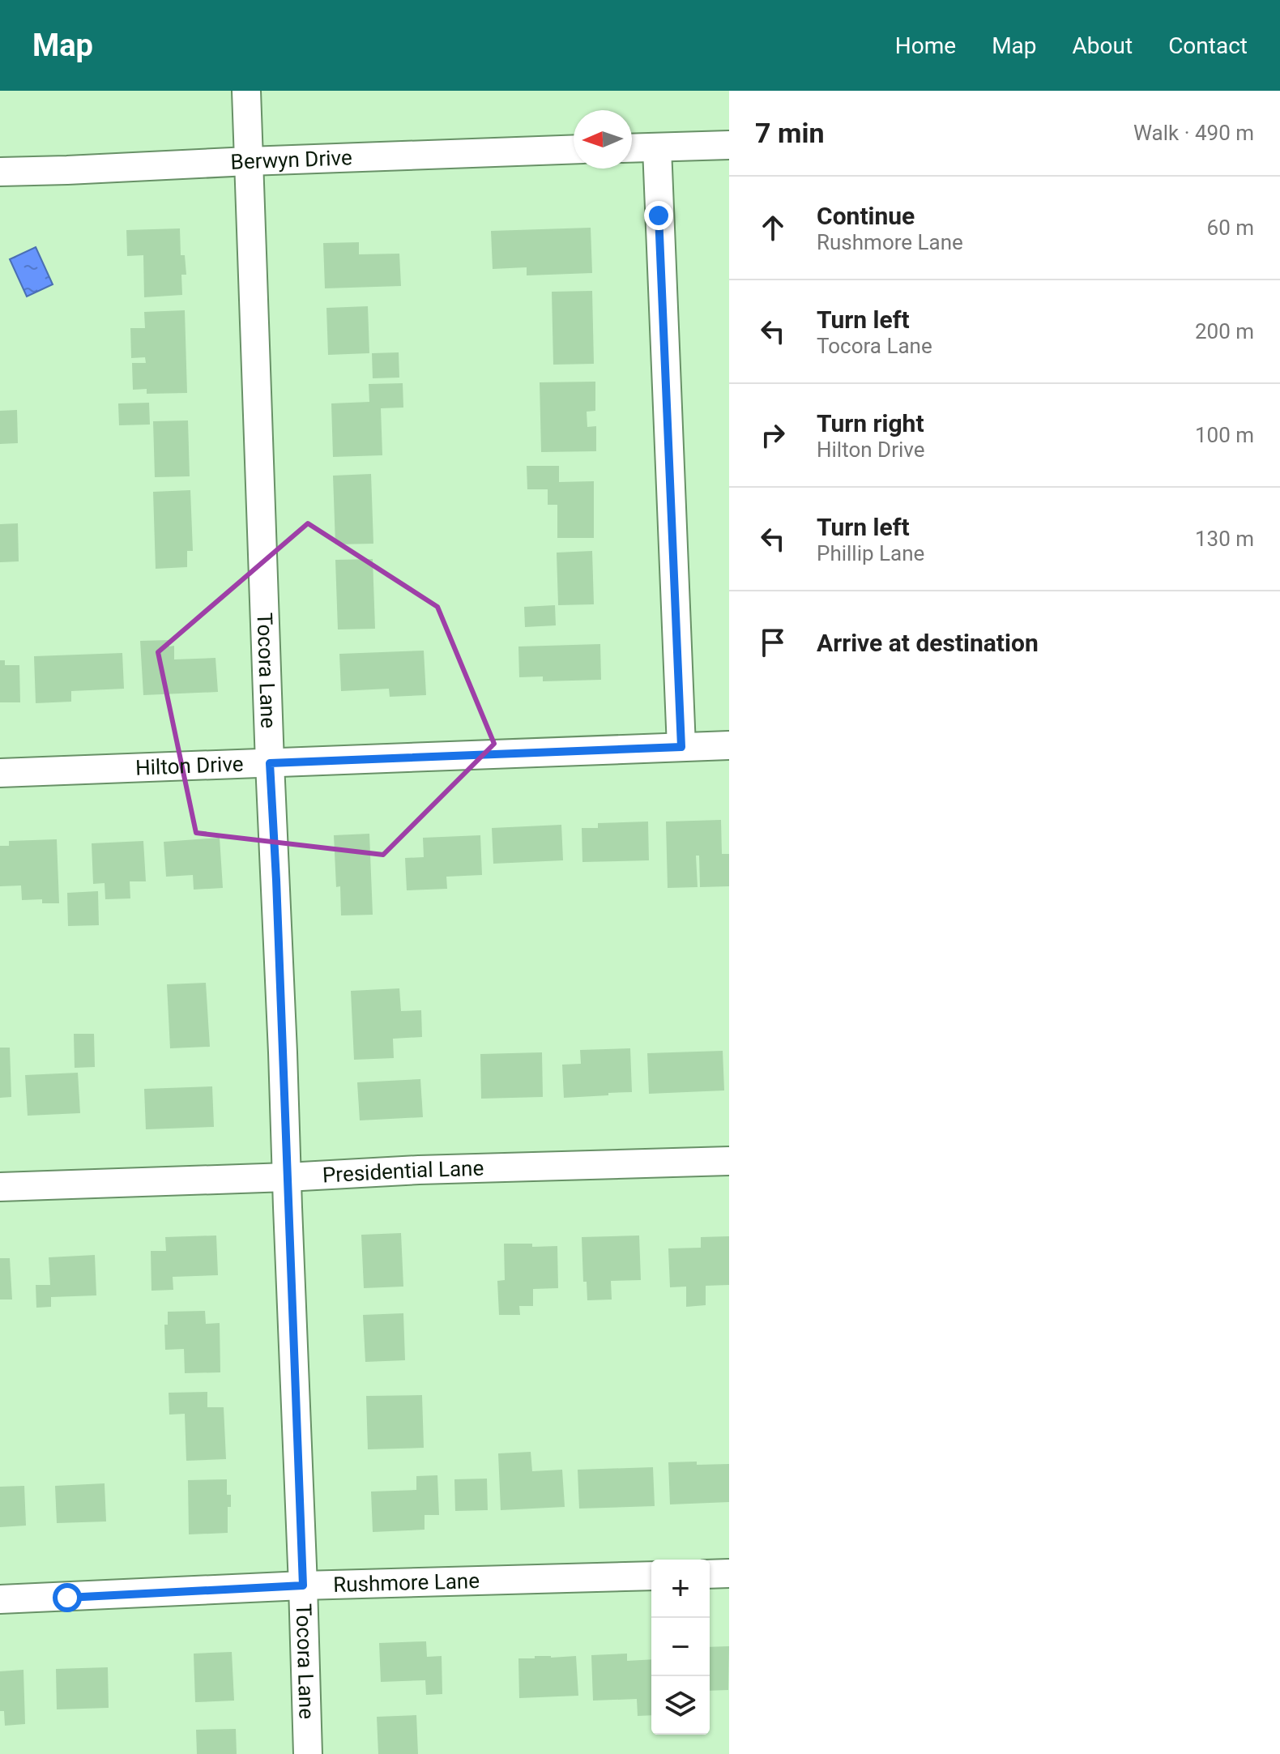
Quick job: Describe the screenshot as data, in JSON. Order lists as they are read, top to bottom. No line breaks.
{"streets":{"street":["Berwyn Drive","Tocora Lane","Hilton Drive","Presidential Lane","Rushmore Lane"]},"crossings":[["Berwyn Drive","Tocora Lane"],["Tocora Lane","Hilton Drive"],["Tocora Lane","Presidential Lane"],["Tocora Lane","Rushmore Lane"]],"north":"left","page":{"header":"Map","nav":["Home","Map","About","Contact"],"heading":["7 min","Walk · 490 m"],"list":[["Continue","Rushmore Lane","60 m"],["Turn left","Tocora Lane","200 m"],["Turn right","Hilton Drive","100 m"],["Turn left","Phillip Lane","130 m"],"Arrive at destination"],"map_buttons":["+","−"]}}
